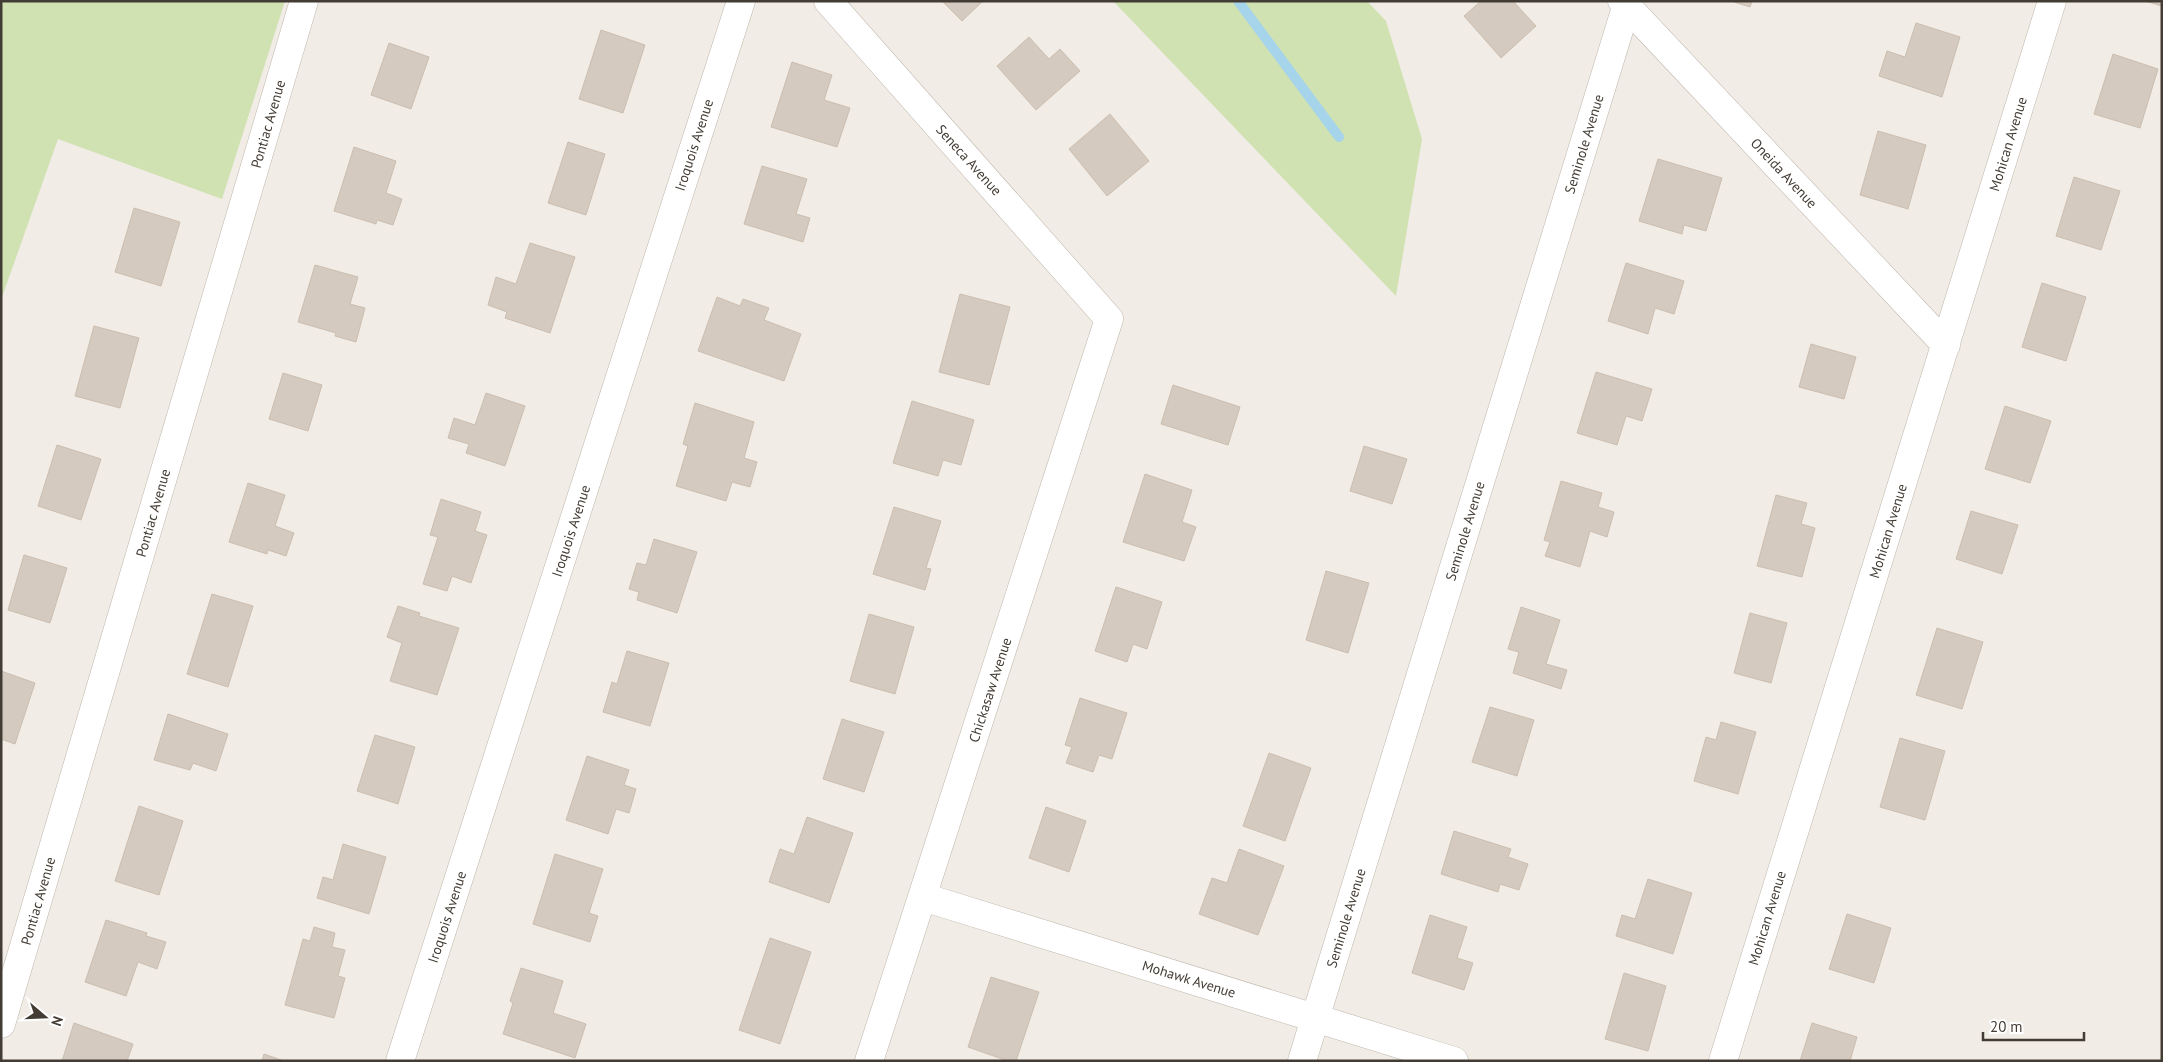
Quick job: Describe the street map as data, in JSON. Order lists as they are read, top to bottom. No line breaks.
{"streets":{"street":["Pontiac Avenue","Seminole Avenue","Mohican Avenue","Iroquois Avenue","Seneca Avenue","Oneida Avenue","Chickasaw Avenue","Mohawk Avenue"]},"crossings":[["Seminole Avenue","Oneida Avenue"],["Seminole Avenue","Mohawk Avenue"],["Mohican Avenue","Oneida Avenue"],["Seneca Avenue","Chickasaw Avenue"],["Chickasaw Avenue","Mohawk Avenue"]],"scale_bar":"20 m","north":"right"}
